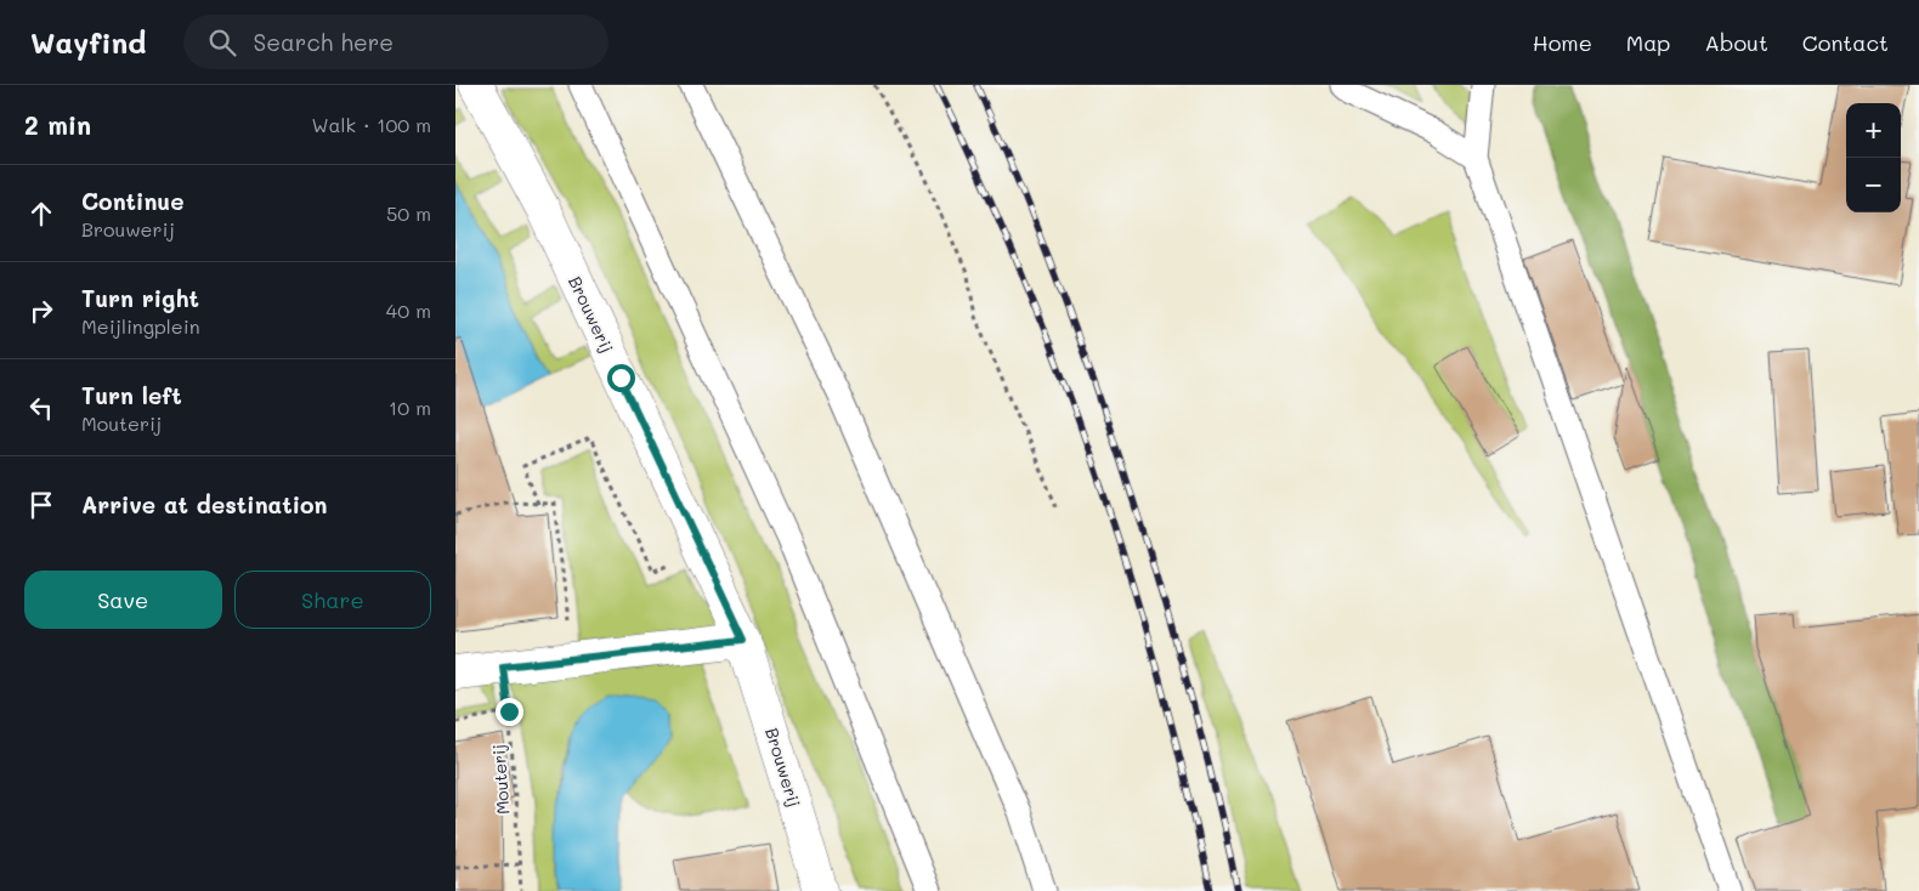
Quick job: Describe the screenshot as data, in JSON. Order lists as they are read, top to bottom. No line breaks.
{"streets":{"street":["Brouwerij"],"path":["Mouterij"]},"page":{"header":"Wayfind","search":"Search here","nav":["Home","Map","About","Contact"],"heading":["2 min","Walk · 100 m"],"map_buttons":["+","−"],"list":[["Continue","Brouwerij","50 m"],["Turn right","Meijlingplein","40 m"],["Turn left","Mouterij","10 m"],"Arrive at destination"],"buttons":["Save","Share"]}}
